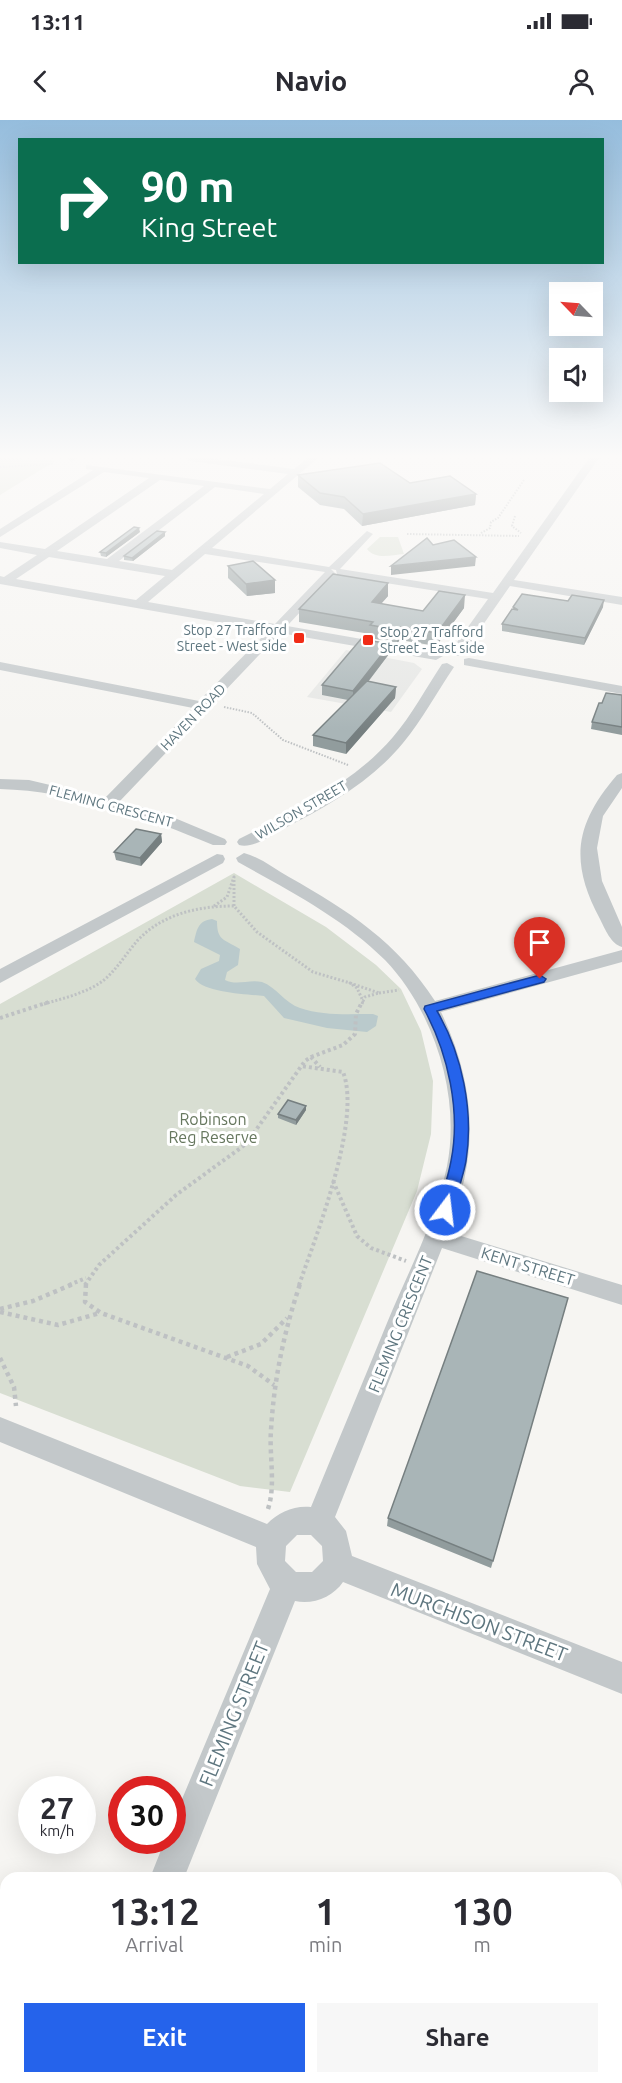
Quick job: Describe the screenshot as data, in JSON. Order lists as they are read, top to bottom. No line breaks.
{"streets":{"street":["HAVEN ROAD","FLEMING CRESCENT","WILSON STREET","KENT STREET","MURCHISON STREET","FLEMING STREET"]},"crossings":[["HAVEN ROAD","FLEMING CRESCENT"],["FLEMING CRESCENT","WILSON STREET"],["FLEMING CRESCENT","KENT STREET"],["FLEMING CRESCENT","MURCHISON STREET"],["FLEMING CRESCENT","FLEMING STREET"],["MURCHISON STREET","FLEMING STREET"]],"parks":["Robinson Reg Reserve"],"places":{"transit":["Stop 27 Trafford Street - West side","Stop 27 Trafford Street - East side"]},"north":"top left","page":{"status":"13:11","header":"Navio","turn":["90 m","King Street"],"speed":"27 km/h","limit":"30","eta":["13:12","Arrival","1","min","130","m"],"buttons":["Exit","Share"]}}
